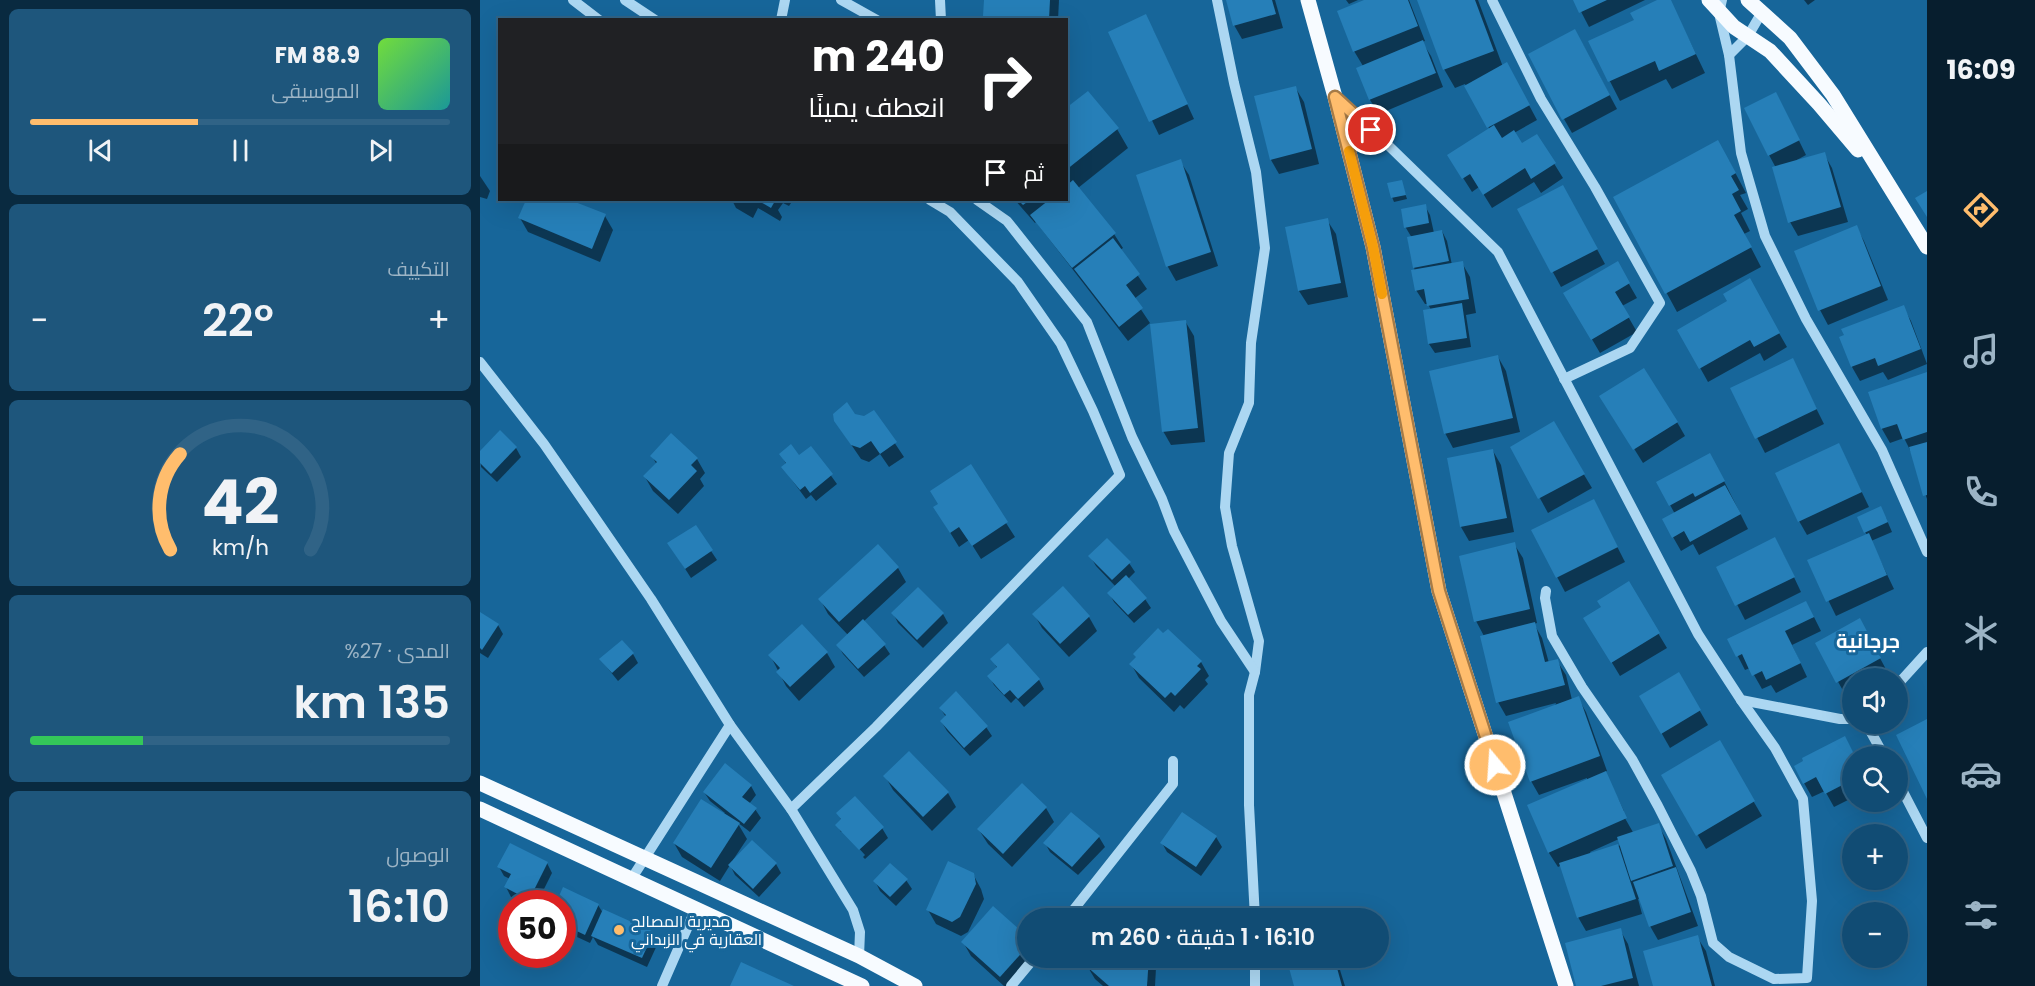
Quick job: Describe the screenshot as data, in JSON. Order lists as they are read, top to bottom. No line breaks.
{"districts":["جرجانية"],"places":["مديرية المصالح العقارية في الزبداني"],"page":{"tabs":"16:09","turn":["240 m","انعطف يمينًا"],"song":["88.9 FM","الموسيقى"],"then":"ثم","tile":["التكييف",["المدى · 27%","135 km"],["الوصول","16:10"]],"heat":["−","22°","+"],"map_buttons":["+","−"],"limit":"50","trip":"16:10 · 1 دقيقة · 260 m","gauge":["42","km/h"]}}
